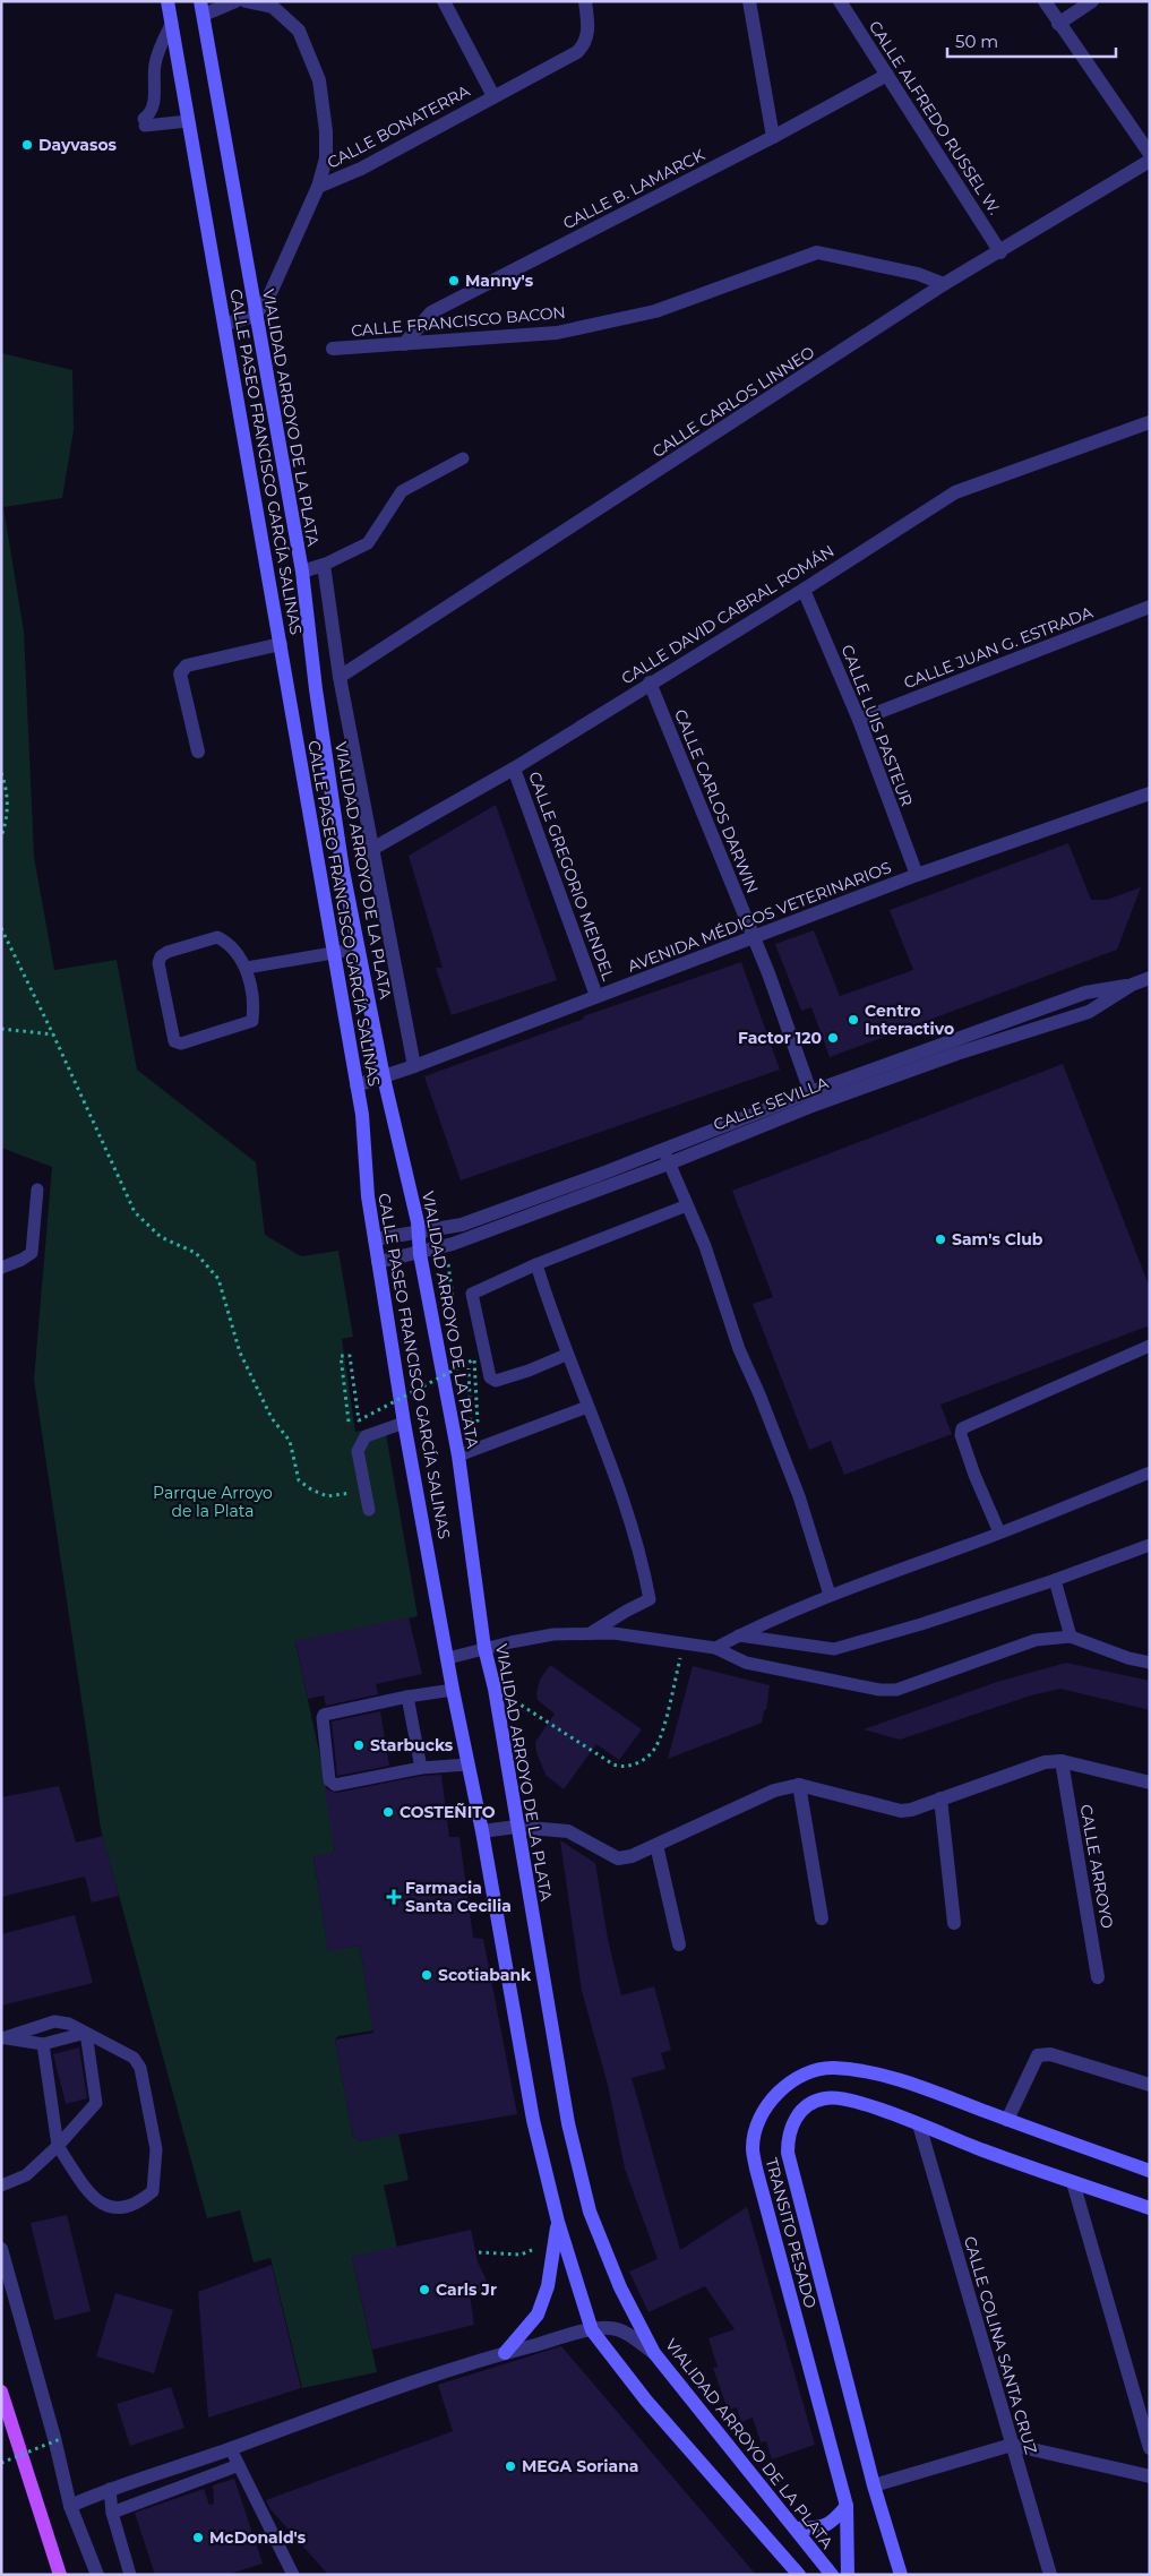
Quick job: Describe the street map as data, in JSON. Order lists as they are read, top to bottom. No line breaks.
{"streets":{"main road":["VIALIDAD ARROYO DE LA PLATA","CALLE PASEO FRANCISCO GARCÍA SALINAS","TRANSITO PESADO"],"street":["CALLE ALFREDO RUSSEL W.","CALLE BONATERRA","CALLE B. LAMARCK","CALLE FRANCISCO BACON","CALLE CARLOS LINNEO","CALLE DAVID CABRAL ROMÁN","CALLE JUAN G. ESTRADA","CALLE LUIS PASTEUR","CALLE CARLOS DARWIN","CALLE GREGORIO MENDEL","AVENIDA MÉDICOS VETERINARIOS","CALLE SEVILLA","CALLE ARROYO","CALLE COLINA SANTA CRUZ"]},"crossings":[["CALLE ALFREDO RUSSEL W.","CALLE B. LAMARCK"],["CALLE ALFREDO RUSSEL W.","CALLE CARLOS LINNEO"],["CALLE BONATERRA","VIALIDAD ARROYO DE LA PLATA"],["CALLE B. LAMARCK","CALLE FRANCISCO BACON"],["CALLE FRANCISCO BACON","CALLE CARLOS LINNEO"],["VIALIDAD ARROYO DE LA PLATA","AVENIDA MÉDICOS VETERINARIOS"],["VIALIDAD ARROYO DE LA PLATA","CALLE SEVILLA"],["CALLE PASEO FRANCISCO GARCÍA SALINAS","AVENIDA MÉDICOS VETERINARIOS"],["CALLE PASEO FRANCISCO GARCÍA SALINAS","CALLE SEVILLA"],["CALLE DAVID CABRAL ROMÁN","CALLE LUIS PASTEUR"],["CALLE DAVID CABRAL ROMÁN","CALLE CARLOS DARWIN"],["CALLE DAVID CABRAL ROMÁN","CALLE GREGORIO MENDEL"],["CALLE JUAN G. ESTRADA","CALLE LUIS PASTEUR"],["CALLE LUIS PASTEUR","AVENIDA MÉDICOS VETERINARIOS"],["CALLE CARLOS DARWIN","AVENIDA MÉDICOS VETERINARIOS"],["CALLE CARLOS DARWIN","CALLE SEVILLA"],["CALLE GREGORIO MENDEL","AVENIDA MÉDICOS VETERINARIOS"],["TRANSITO PESADO","CALLE COLINA SANTA CRUZ"]],"parks":["Parrque Arroyo de la Plata"],"places":{"other":["Dayvasos","Manny's","Centro Interactivo","Factor 120","Sam's Club","Starbucks","COSTEÑITO","Scotiabank","Carls Jr","MEGA Soriana","McDonald's"],"health":["Farmacia Santa Cecilia"]},"scale_bar":"50 m"}
